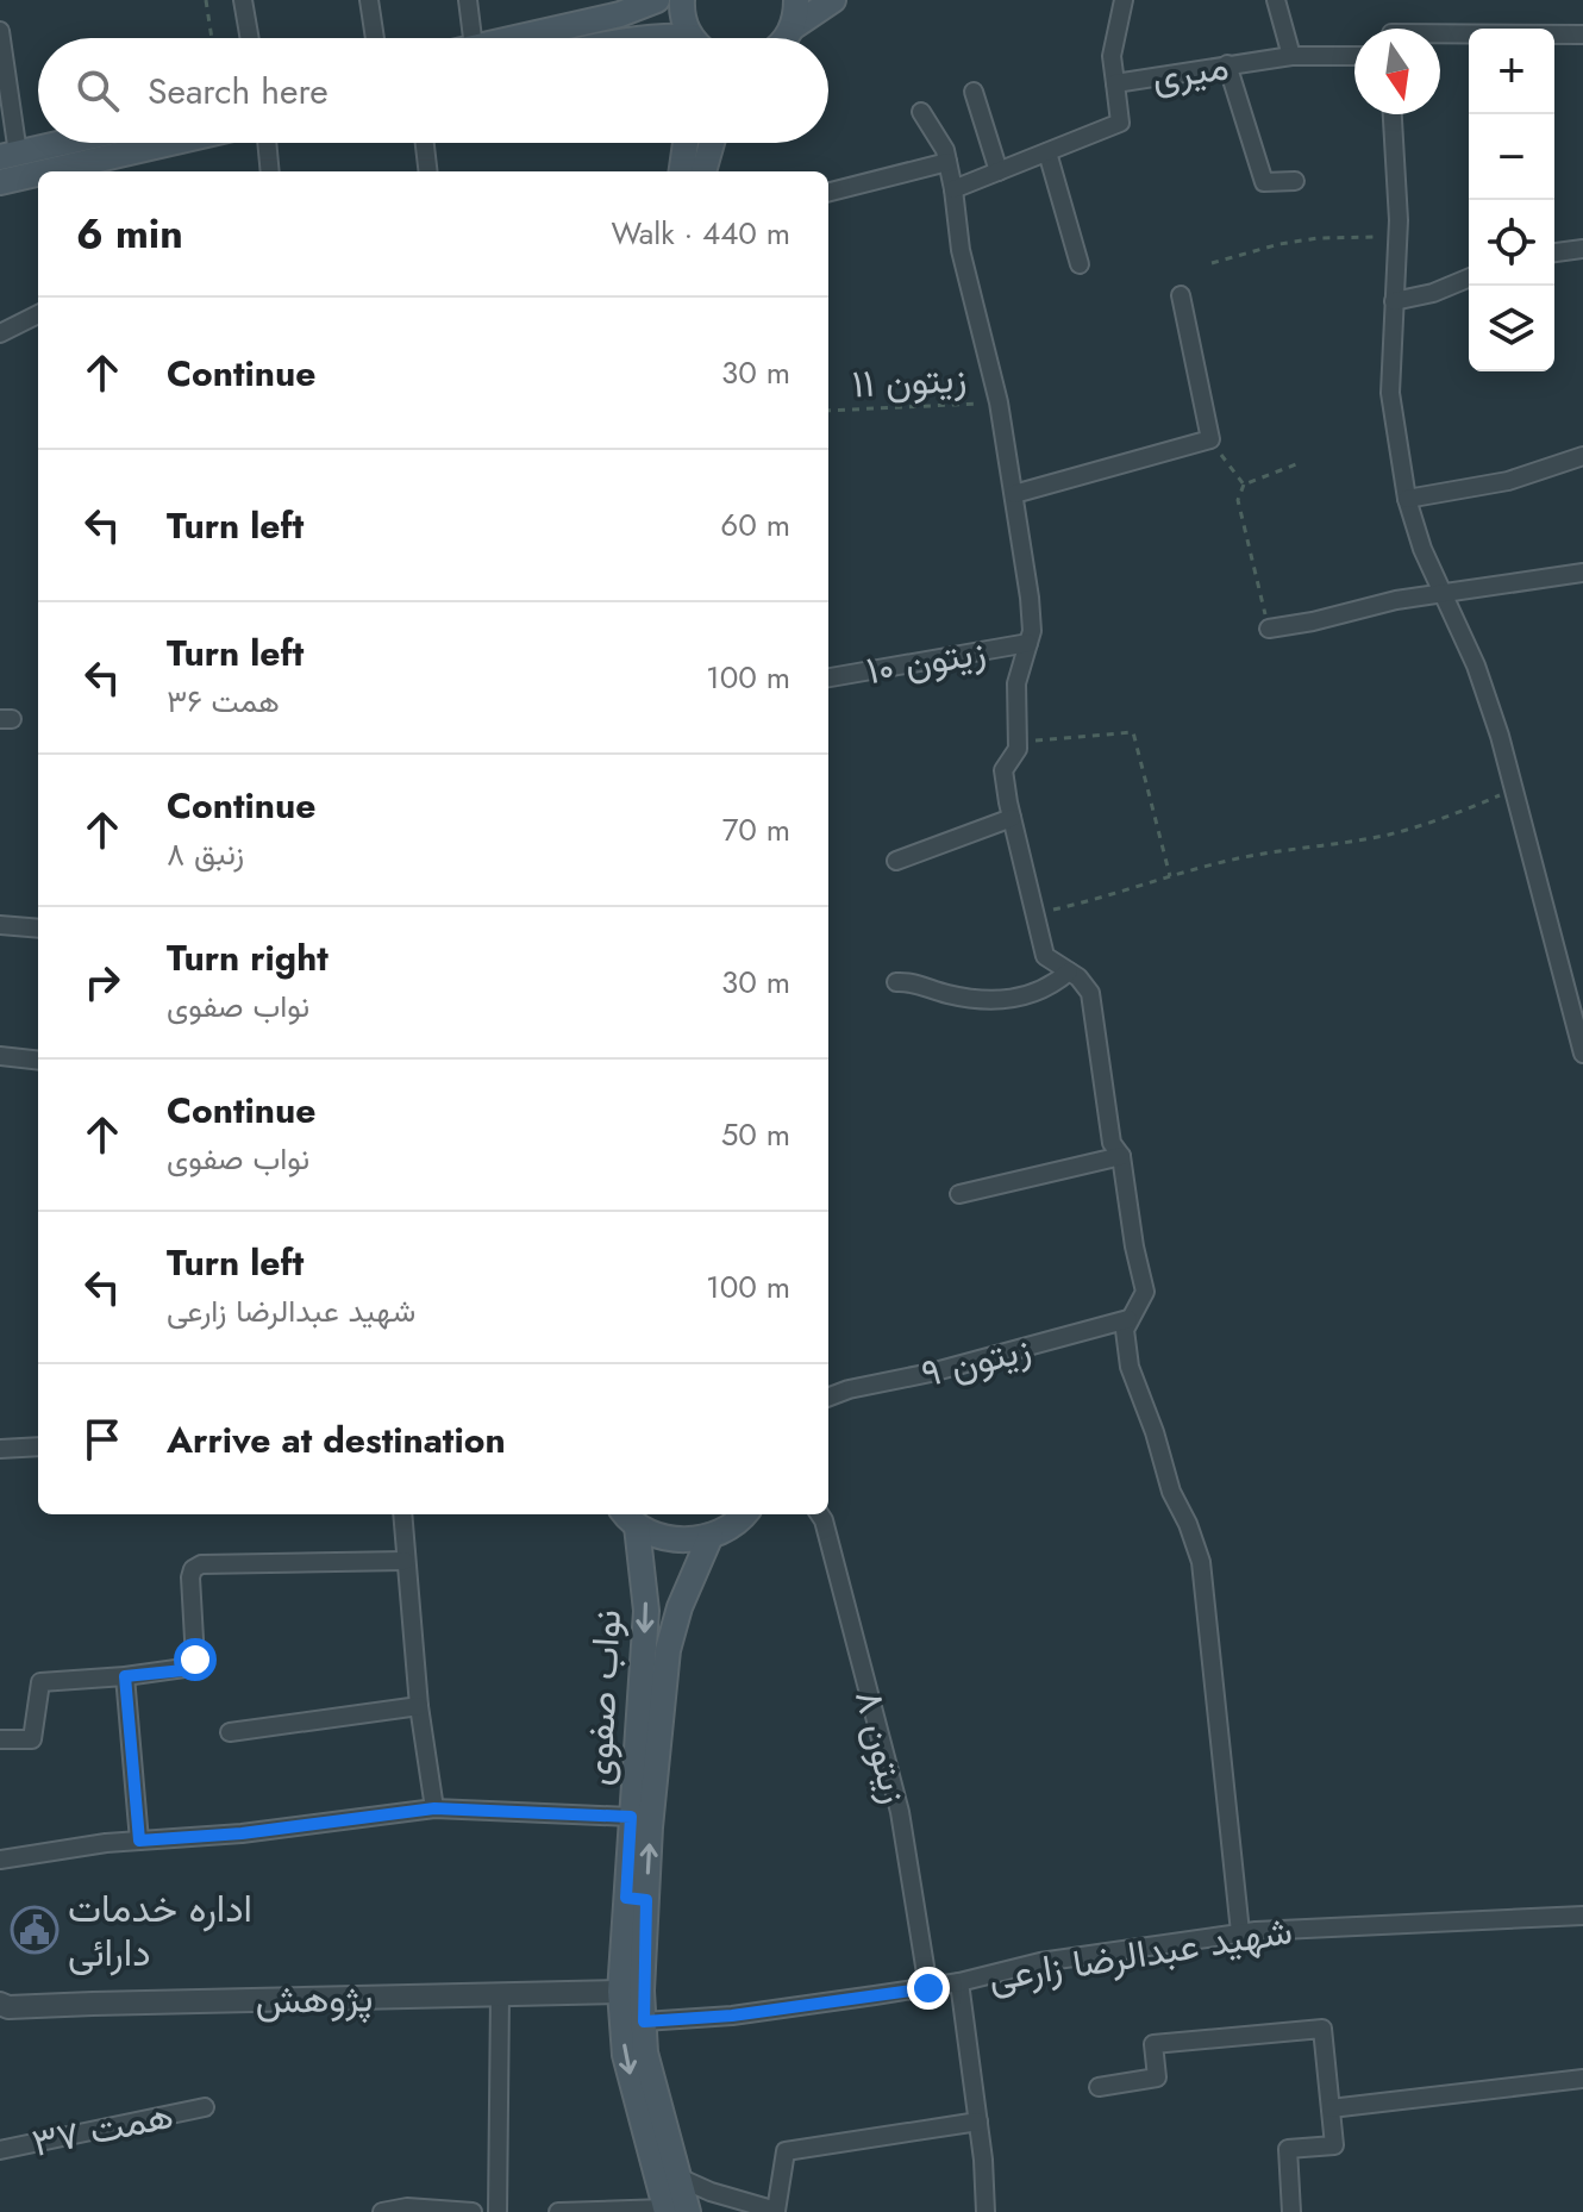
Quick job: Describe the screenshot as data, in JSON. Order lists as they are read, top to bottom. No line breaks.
{"streets":{"main road":["نواب صفوی"],"street":["میری","زیتون ۱۰","زیتون ۹","زیتون ۸","شهید عبدالرضا زارعی","پژوهش","همت ۳۷"],"path":["زیتون ۱۱"]},"crossings":[["نواب صفوی","شهید عبدالرضا زارعی"],["نواب صفوی","پژوهش"],["زیتون ۸","شهید عبدالرضا زارعی"]],"places":{"public building":["اداره خدمات دارائی"]},"north":"bottom","page":{"map_buttons":["+","−"],"search":"Search here","heading":["6 min","Walk · 440 m"],"list":[["Continue","30 m"],["Turn left","60 m"],["Turn left","همت ۳۶","100 m"],["Continue","زنبق ۸","70 m"],["Turn right","نواب صفوی","30 m"],["Continue","نواب صفوی","50 m"],["Turn left","شهید عبدالرضا زارعی","100 m"],"Arrive at destination"]}}
